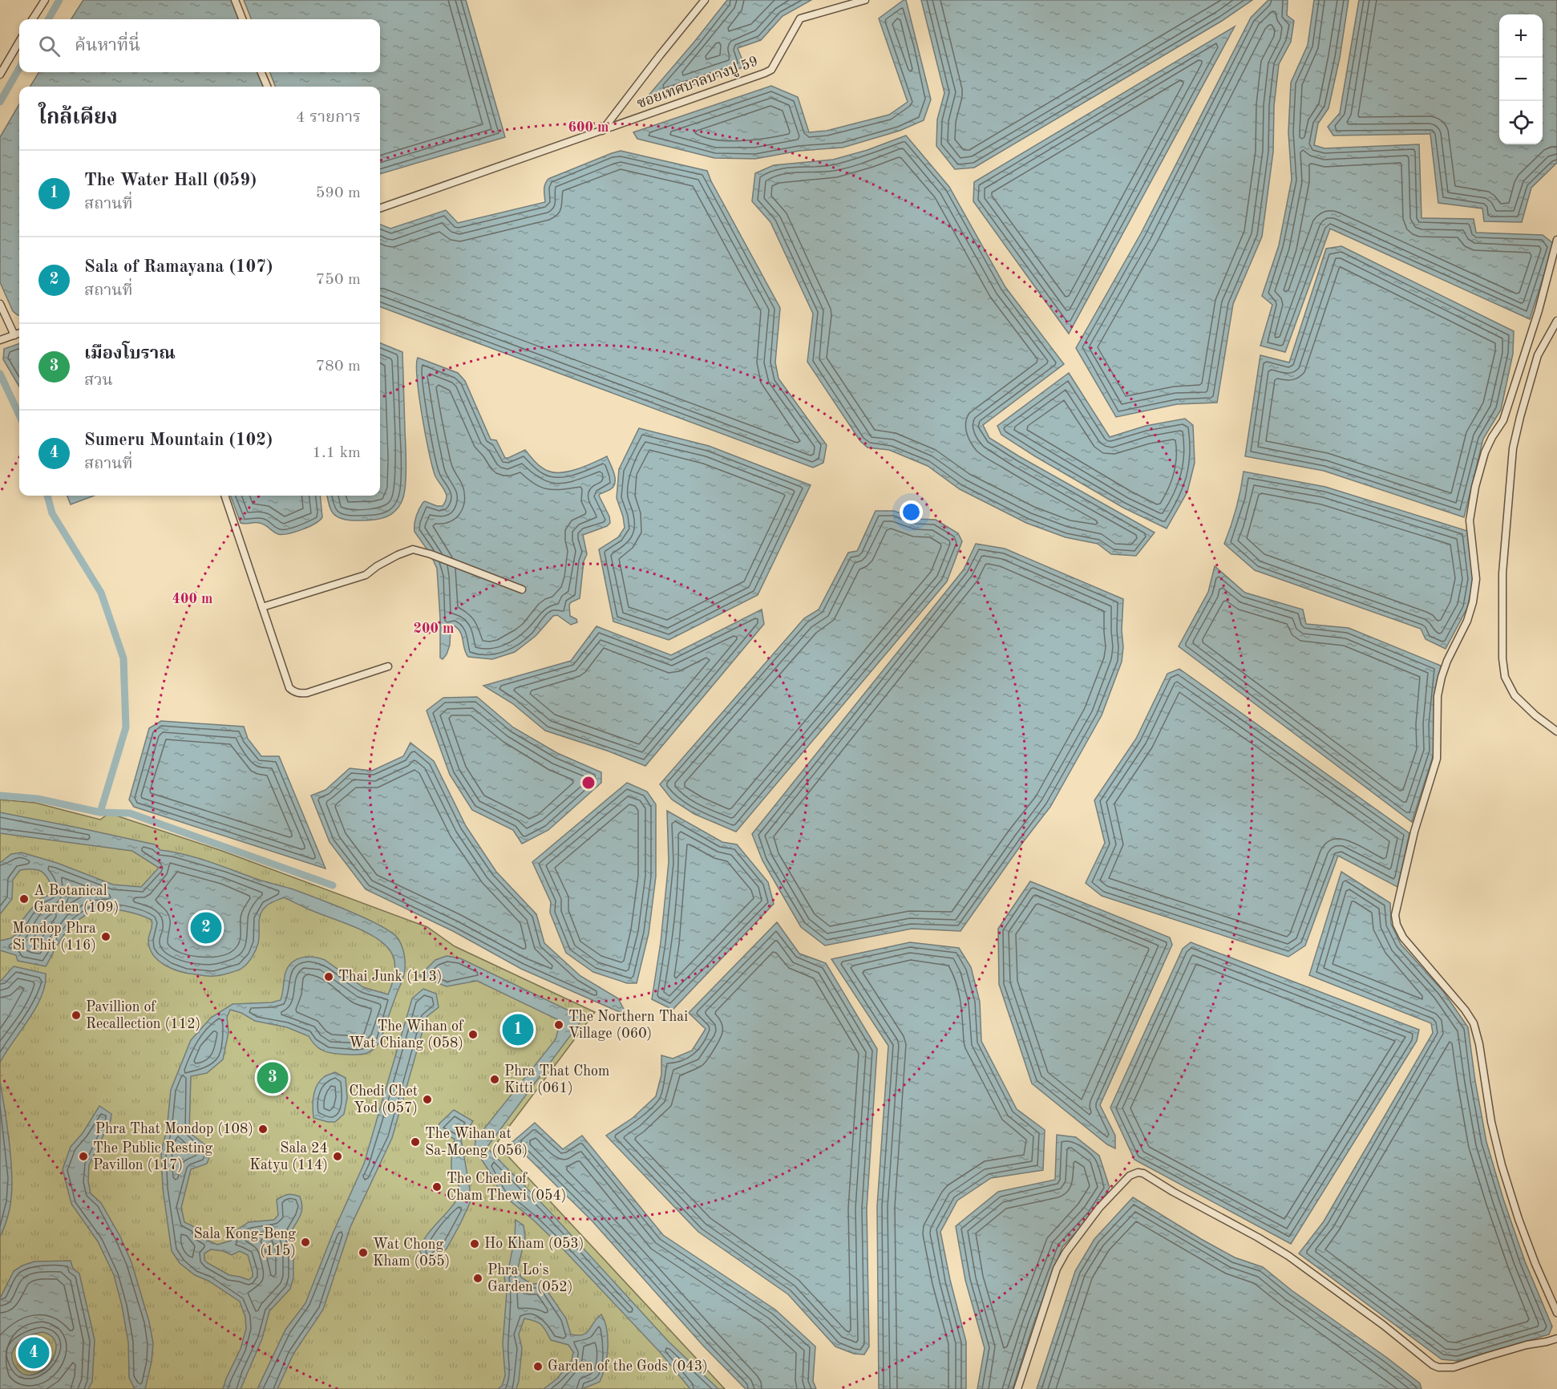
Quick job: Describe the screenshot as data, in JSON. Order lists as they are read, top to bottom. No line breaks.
{"streets":{"street":["ซอยเทศบาลบางปู 59"]},"places":["A Botanical Garden (109)","Mondop Phra Si Thit (116)","Thai Junk (113)","Pavillion of Recallection (112)","The Northern Thai Village (060)","The Wihan of Wat Chiang (058)","Phra That Chom Kitti (061)","Chedi Chet Yod (057)","Phra That Mondop (108)","The Wihan at Sa-Moeng (056)","The Public Resting Pavillon (117)","Sala 24 Katyu (114)","The Chedi of Cham Thewi (054)","Sala Kong-Beng (115)","Ho Kham (053)","Wat Chong Kham (055)","Phra Lo's Garden (052)","Garden of the Gods (043)"],"page":{"map_buttons":["+","−"],"search":"ค้นหาที่นี่","heading":["ใกล้เคียง","4 รายการ"],"list":[{"mark":"1","name":"The Water Hall (059)","note":"สถานที่","value":"590 m"},{"mark":"2","name":"Sala of Ramayana (107)","note":"สถานที่","value":"750 m"},{"mark":"3","name":"เมืองโบราณ","note":"สวน","value":"780 m"},{"mark":"4","name":"Sumeru Mountain (102)","note":"สถานที่","value":"1.1 km"}],"pins":["2","1","3","4"]},"rings":["600 m","400 m","200 m"]}
